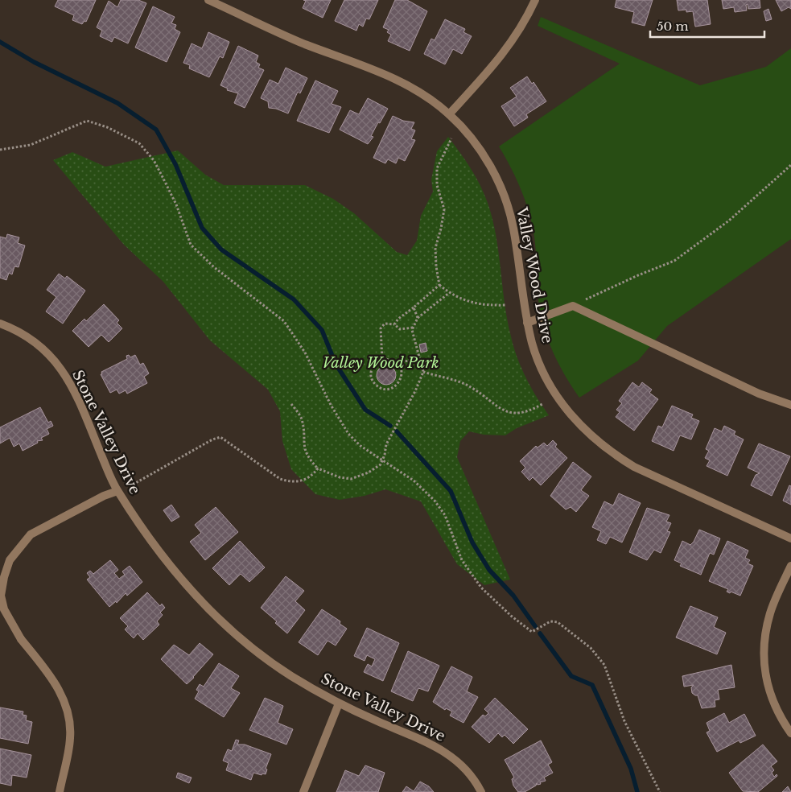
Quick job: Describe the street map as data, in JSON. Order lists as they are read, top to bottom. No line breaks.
{"streets":{"street":["Valley Wood Drive","Stone Valley Drive"]},"parks":["Valley Wood Park"],"scale_bar":"50 m"}
